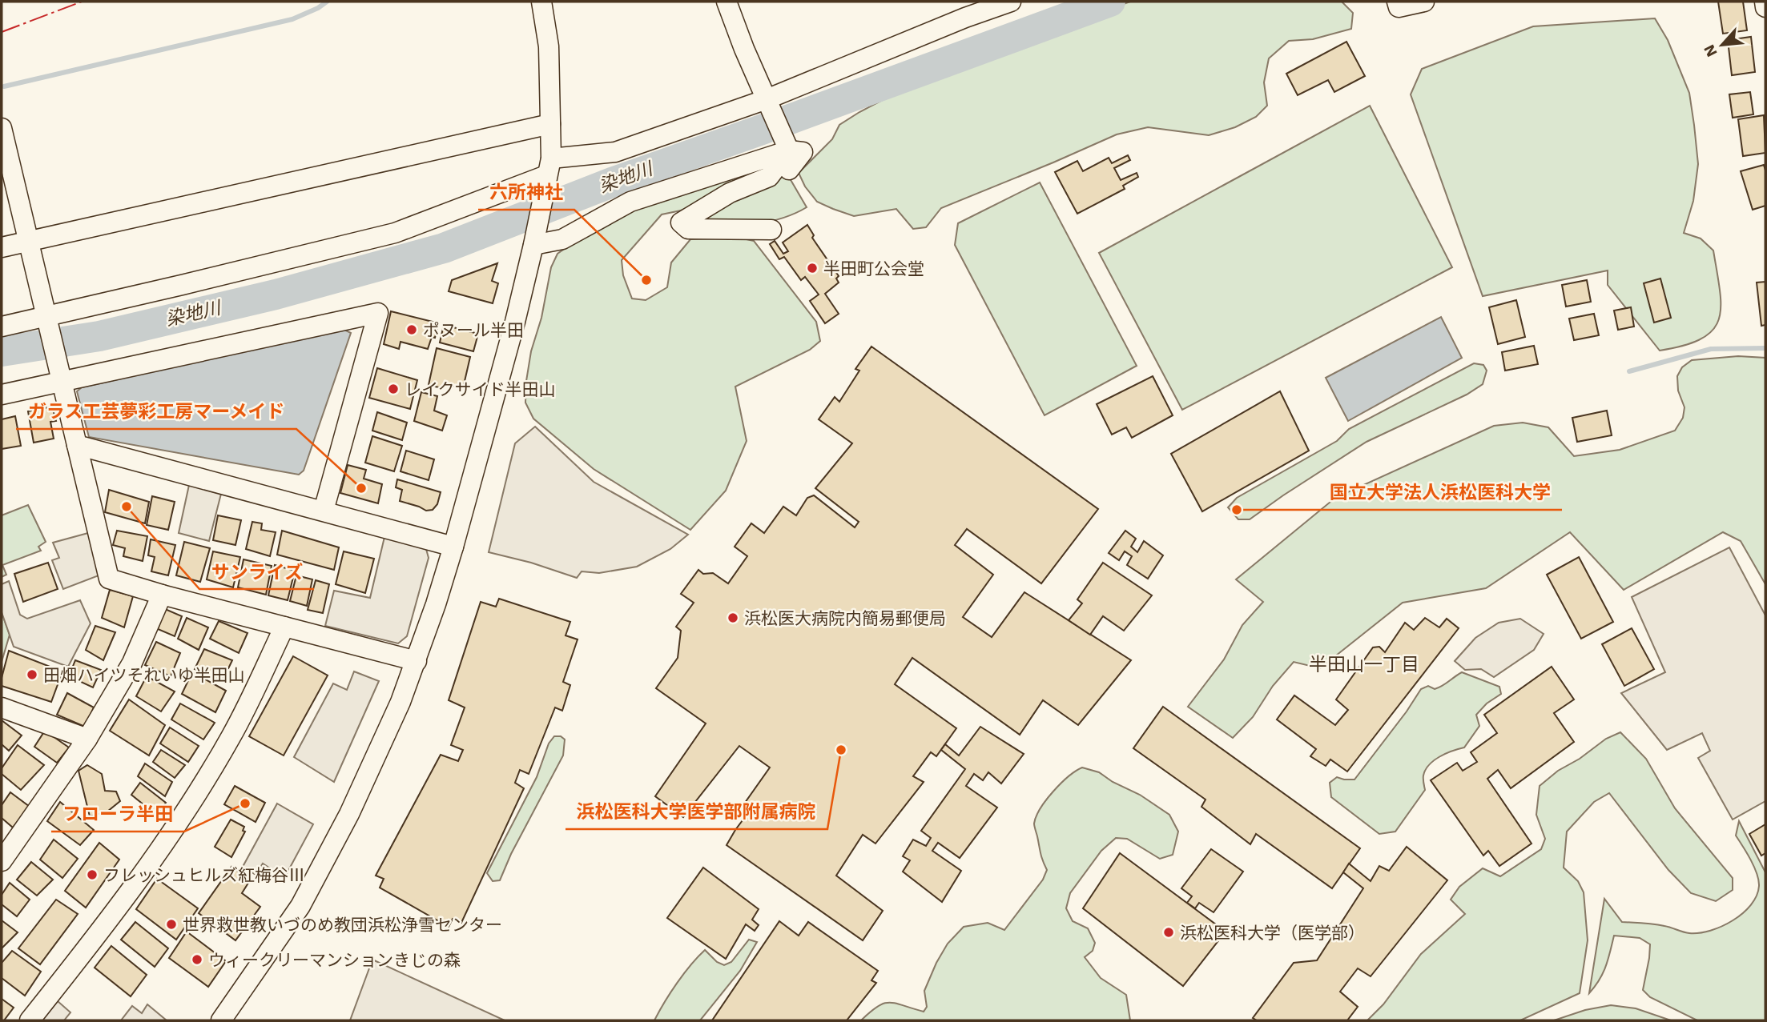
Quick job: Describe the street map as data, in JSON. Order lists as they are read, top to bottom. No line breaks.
{"districts":["半田山一丁目"],"water":["染地川"],"places":["半田町公会堂","六所神社","ポヌール半田","レイクサイド半田山","ガラス工芸夢彩工房マーメイド","サンライズ","国立大学法人浜松医科大学","浜松医大病院内簡易郵便局","田畑ハイツそれいゆ半田山","浜松医科大学医学部附属病院","フローラ半田","フレッシュヒルズ紅梅谷Ⅲ","世界救世教いづのめ教団浜松浄雪センター","浜松医科大学（医学部）","ウィークリーマンションきじの森"],"north":"bottom left"}
